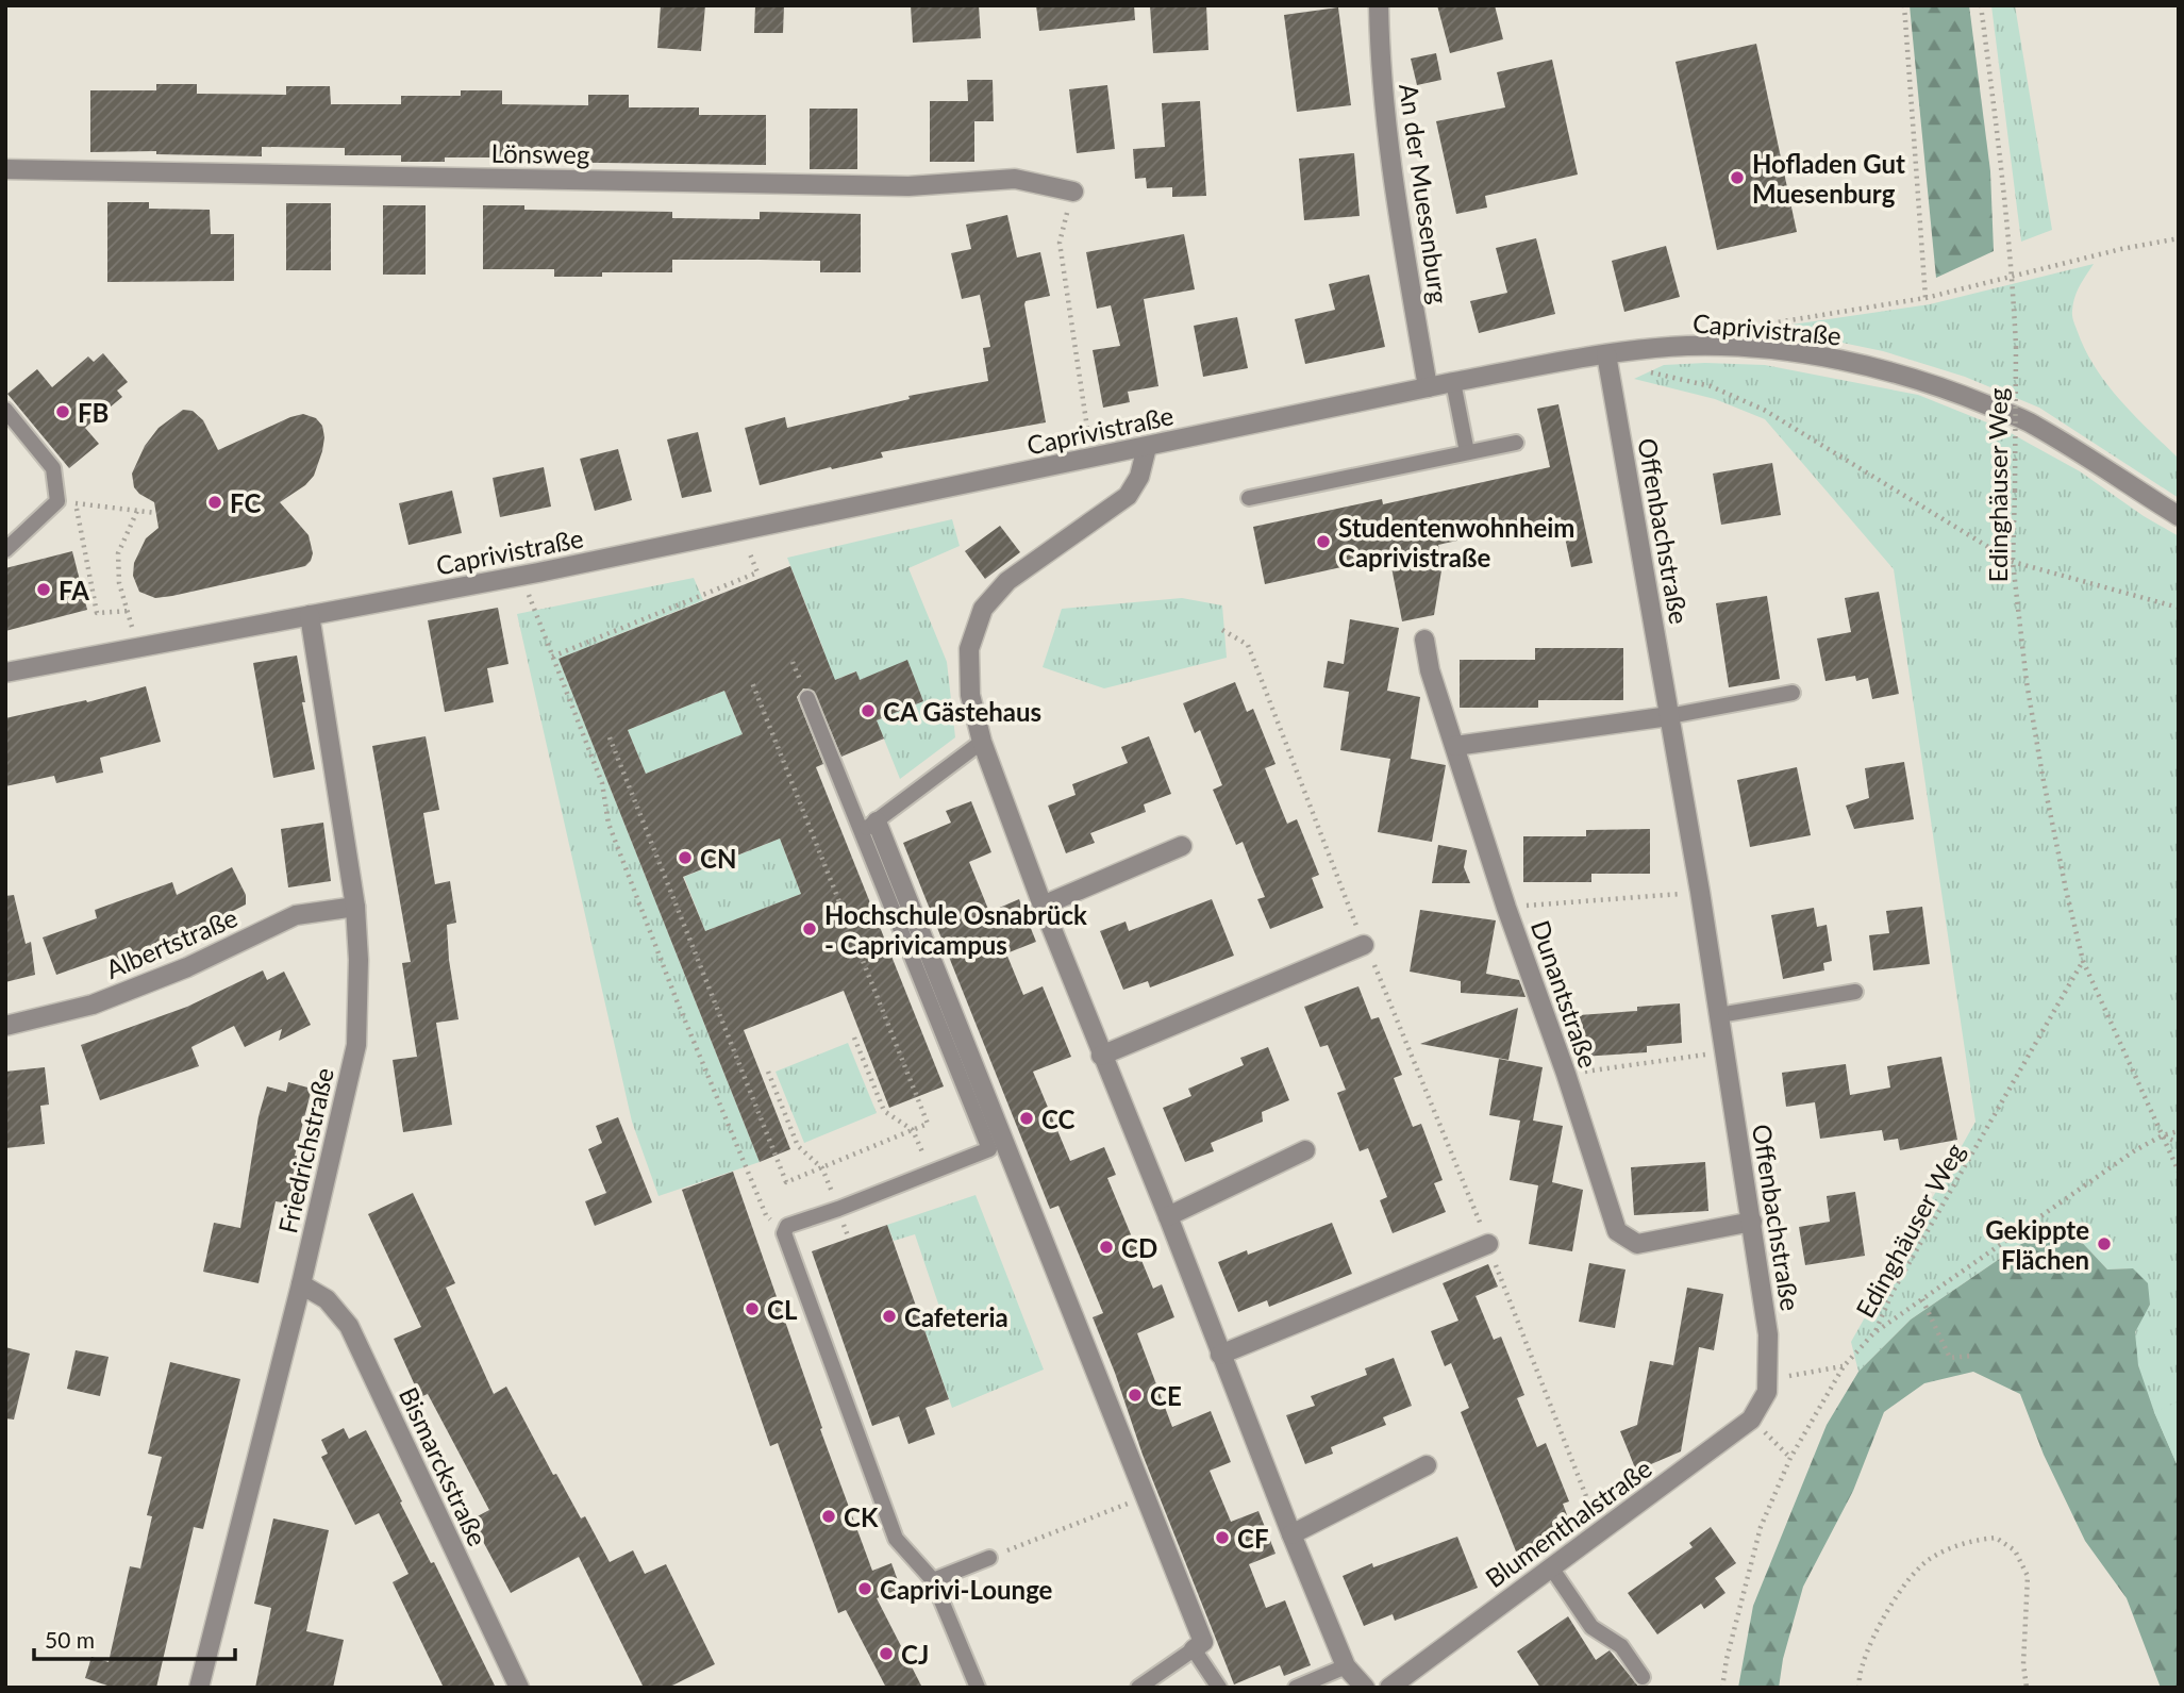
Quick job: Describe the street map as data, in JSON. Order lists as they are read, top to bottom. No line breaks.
{"streets":{"street":["Lönsweg","An der Muesenburg","Caprivistraße","Offenbachstraße","Albertstraße","Dunantstraße","Friedrichstraße","Bismarckstraße","Blumenthalstraße"],"path":["Edinghäuser Weg"]},"crossings":[["An der Muesenburg","Caprivistraße"],["Caprivistraße","Offenbachstraße"],["Caprivistraße","Friedrichstraße"],["Offenbachstraße","Dunantstraße"],["Offenbachstraße","Blumenthalstraße"],["Albertstraße","Friedrichstraße"],["Friedrichstraße","Bismarckstraße"]],"places":["Hofladen Gut Muesenburg","FB","FC","Studentenwohnheim Caprivistraße","FA","CA Gästehaus","CN","Hochschule Osnabrück - Caprivicampus","CC","Gekippte Flächen","CD","CL","Cafeteria","CE","CK","CF","Caprivi-Lounge","CJ"],"scale_bar":"50 m"}
